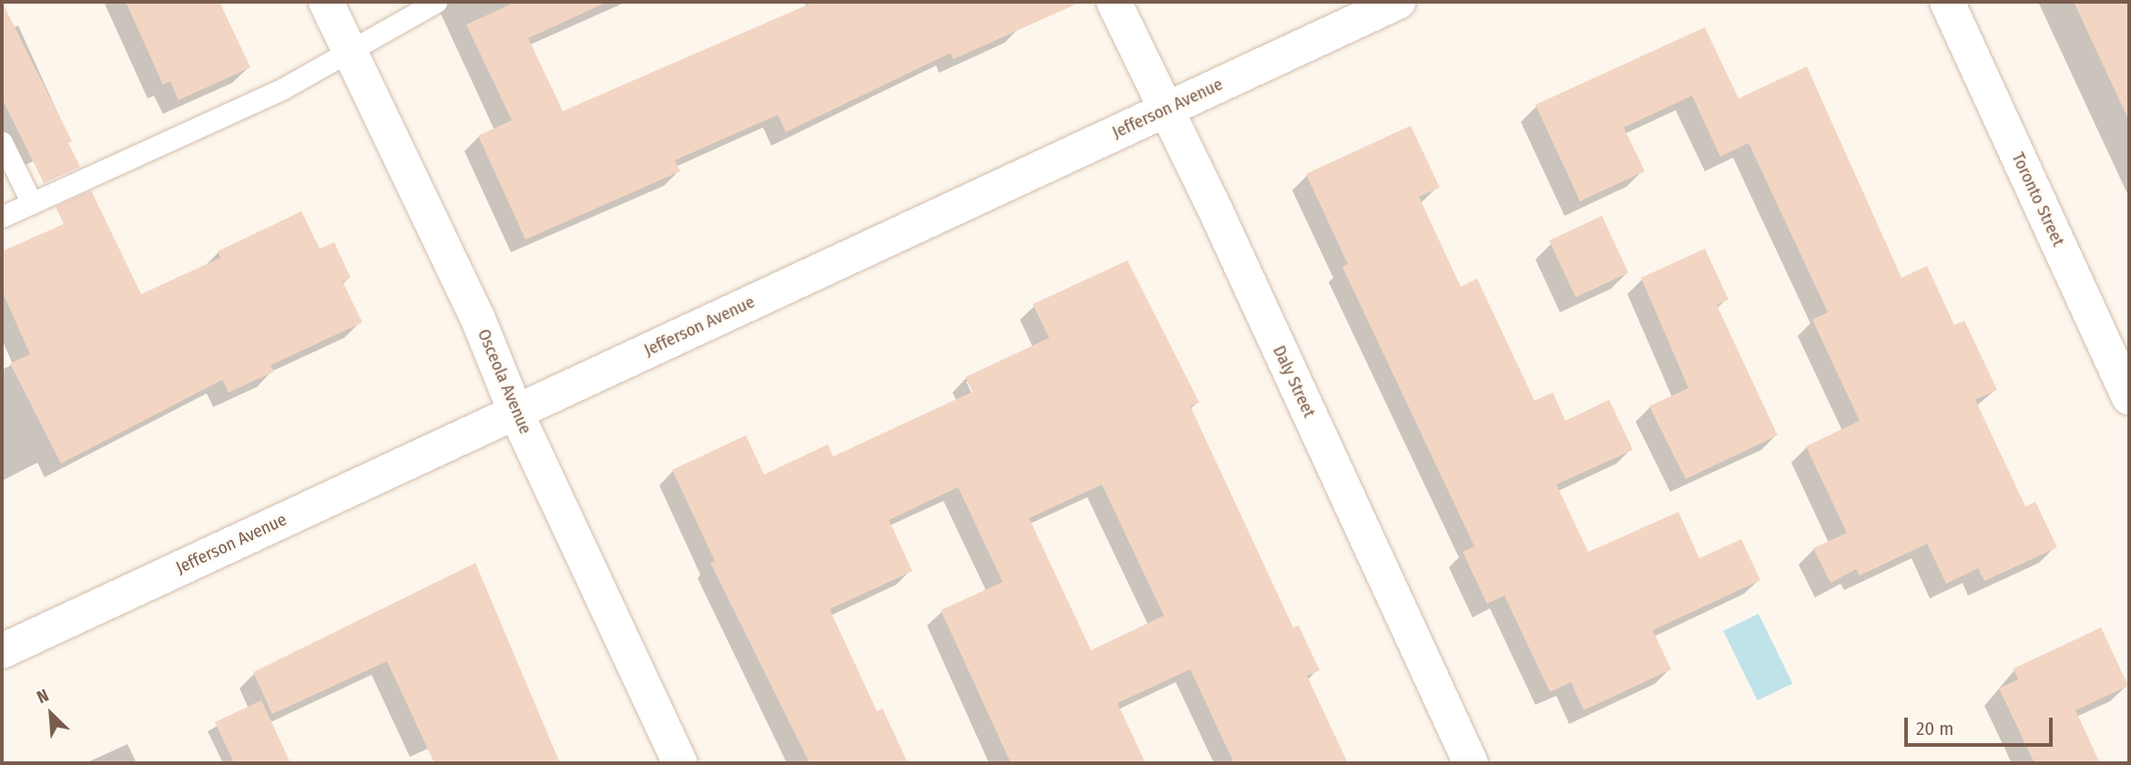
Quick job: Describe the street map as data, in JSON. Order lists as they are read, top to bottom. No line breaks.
{"streets":{"street":["Jefferson Avenue","Toronto Street","Osceola Avenue","Daly Street"]},"crossings":[["Jefferson Avenue","Osceola Avenue"],["Jefferson Avenue","Daly Street"]],"scale_bar":"20 m","north":"top left"}
